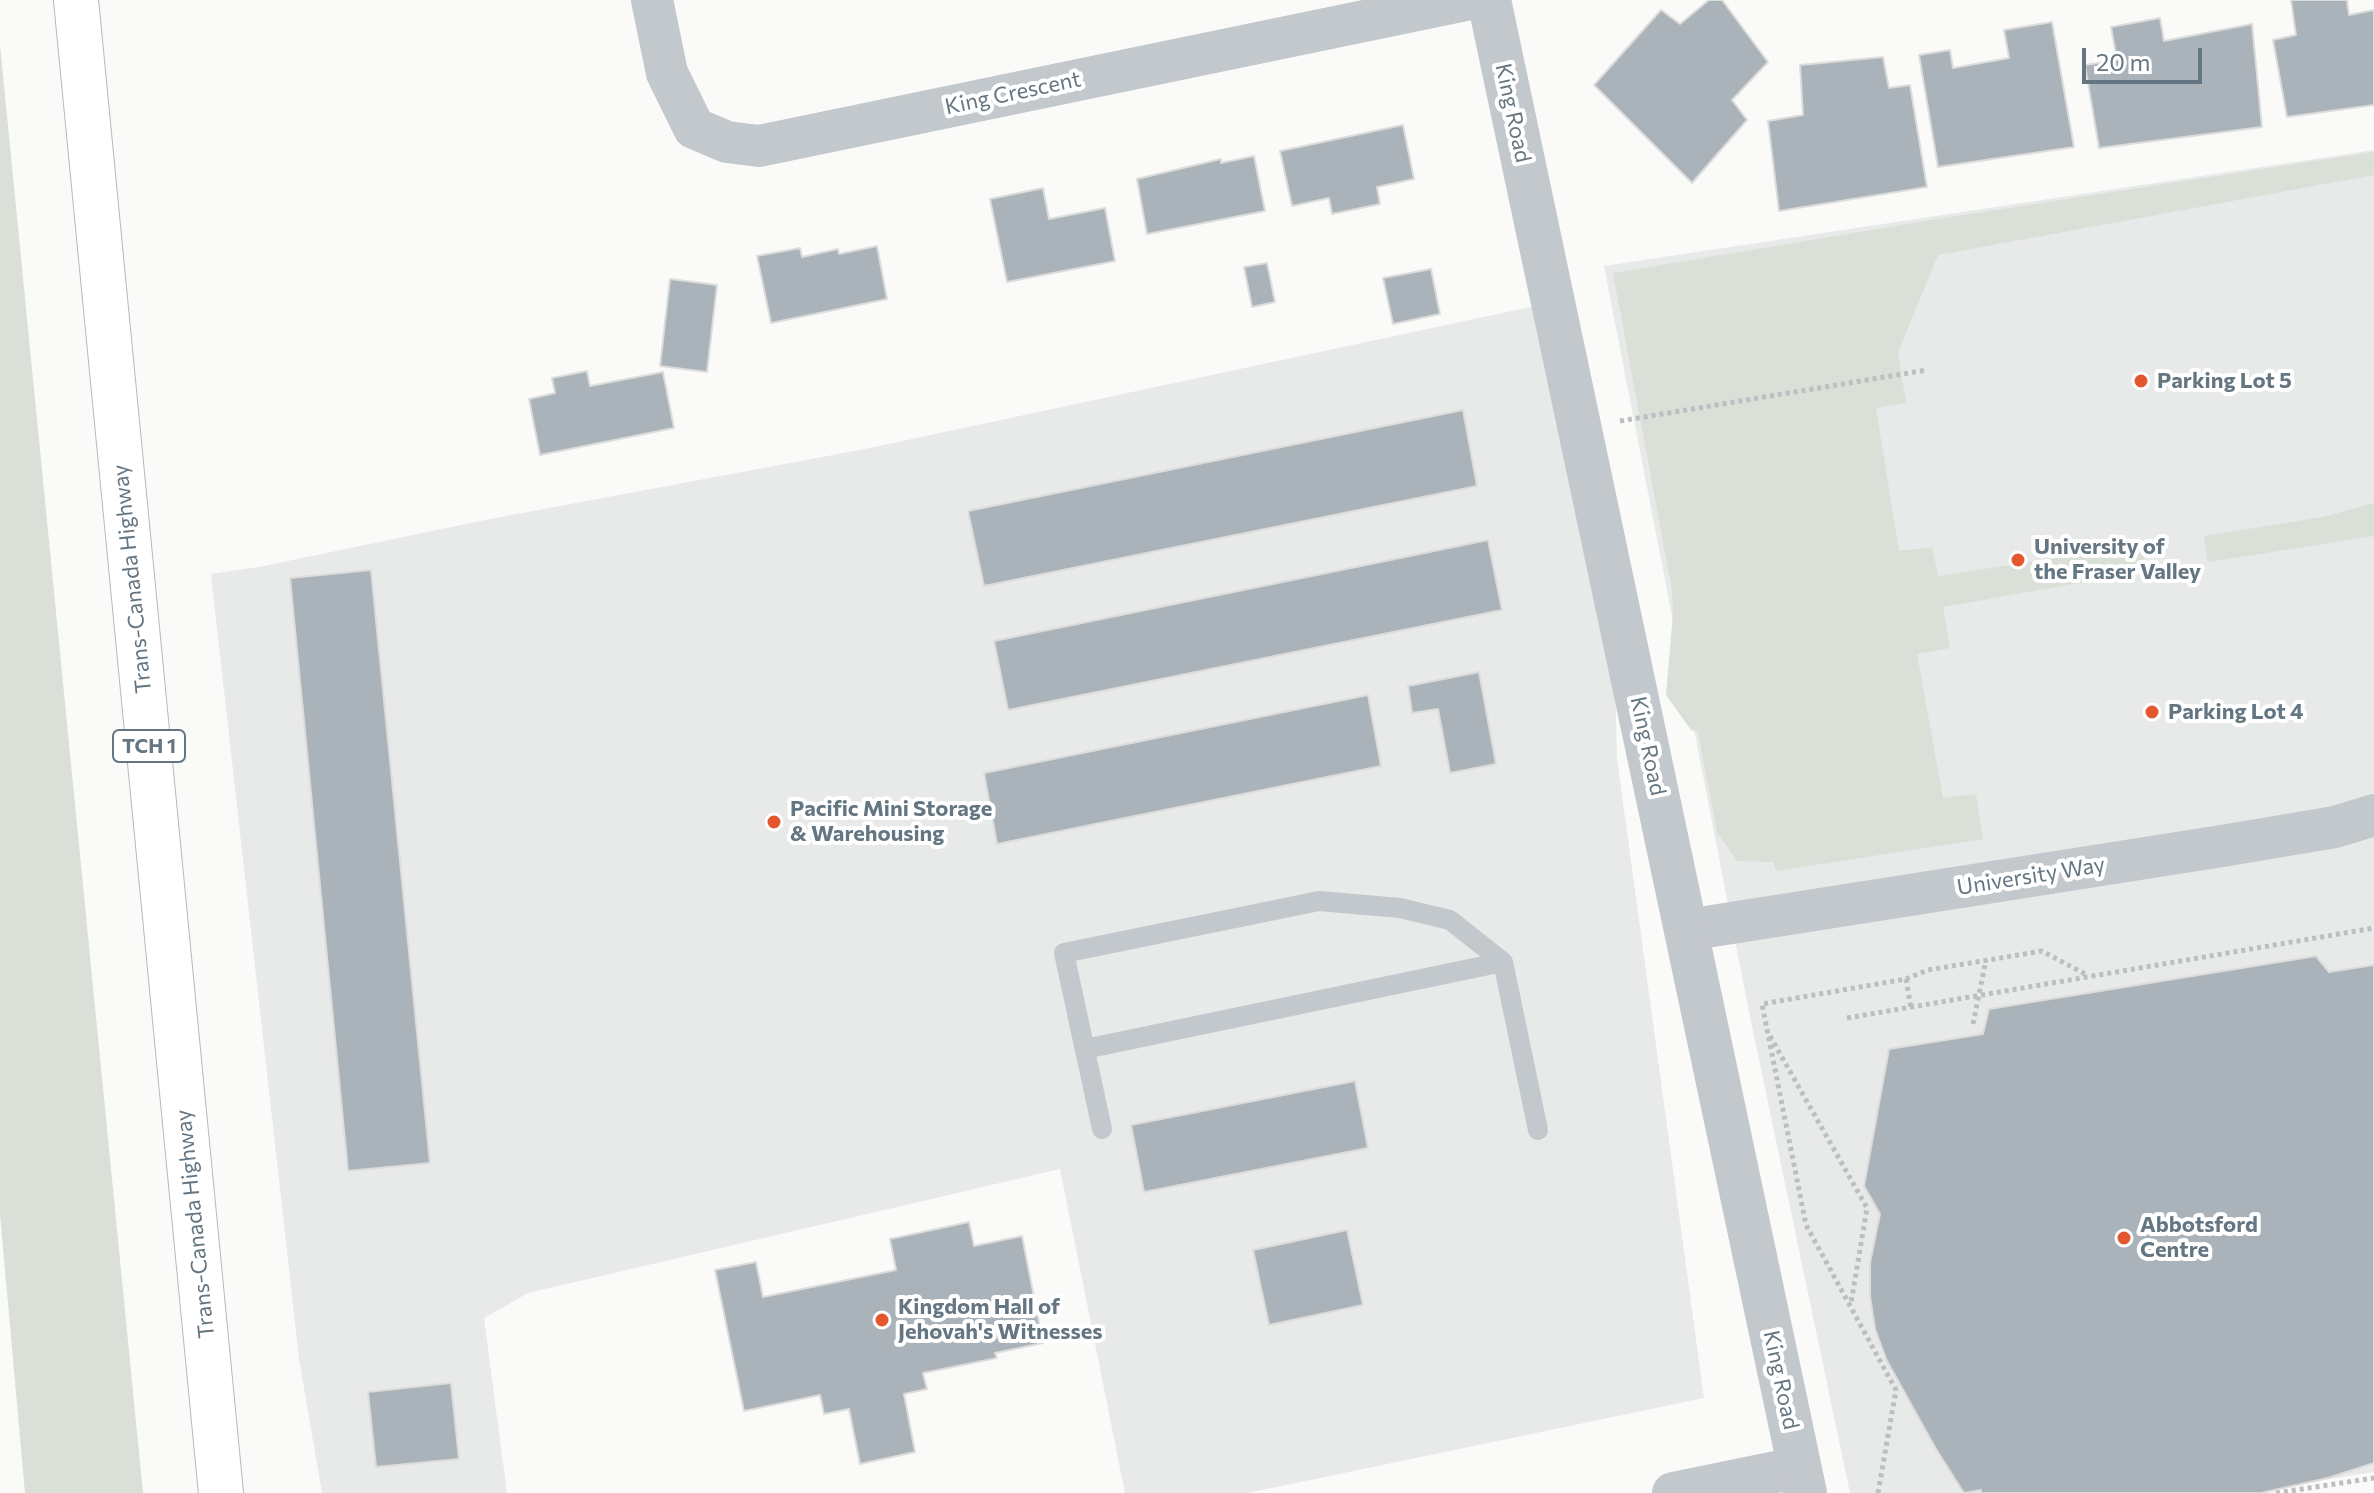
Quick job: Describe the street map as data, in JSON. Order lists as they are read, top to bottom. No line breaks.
{"streets":{"highway":["Trans-Canada Highway","TCH 1"],"street":["King Crescent","King Road","University Way"]},"crossings":[["King Road","University Way"]],"places":["Parking Lot 5","University of the Fraser Valley","Parking Lot 4","Pacific Mini Storage & Warehousing","Abbotsford Centre","Kingdom Hall of Jehovah's Witnesses"],"scale_bar":"20 m"}
